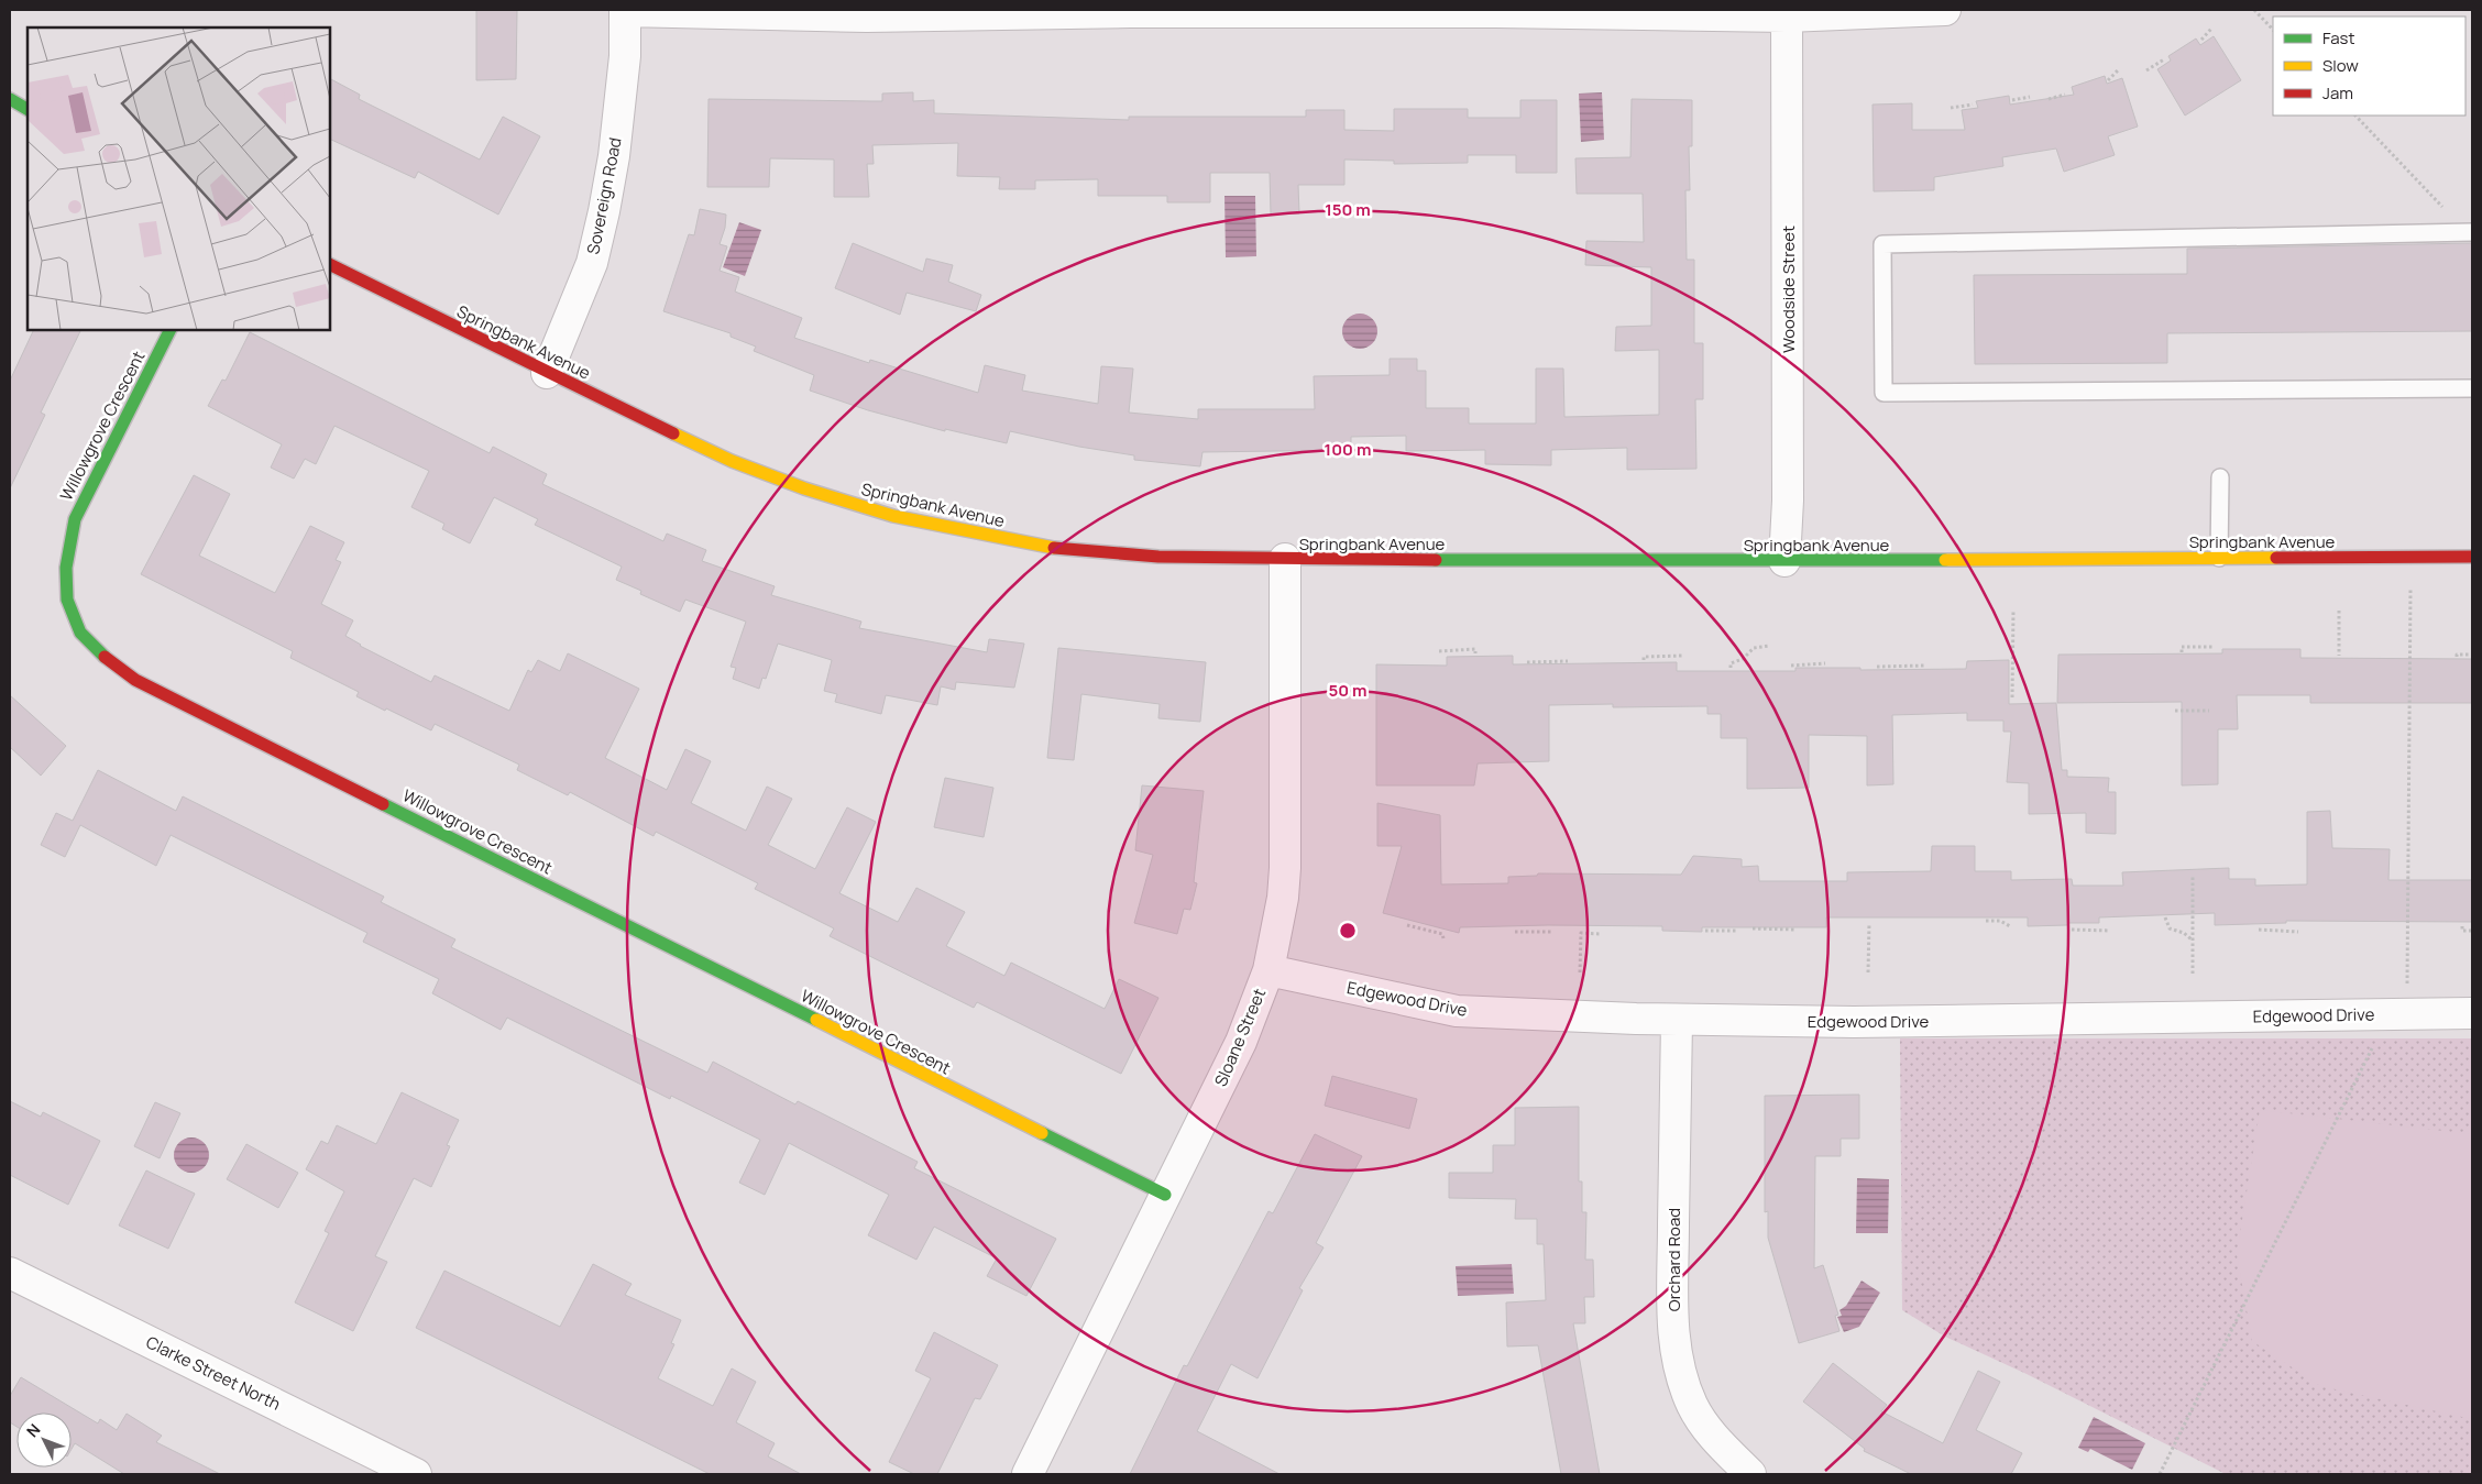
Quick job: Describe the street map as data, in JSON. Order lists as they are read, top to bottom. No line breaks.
{"streets":{"main road":["Springbank Avenue","Willowgrove Crescent"],"street":["Sovereign Road","Woodside Street","Edgewood Drive","Sloane Street","Orchard Road","Clarke Street North"]},"crossings":[["Sovereign Road","Springbank Avenue"],["Woodside Street","Springbank Avenue"],["Springbank Avenue","Sloane Street"],["Willowgrove Crescent","Sloane Street"],["Edgewood Drive","Sloane Street"],["Edgewood Drive","Orchard Road"]],"legend":["Fast","Slow","Jam"],"north":"top left","rings":["150 m","100 m","50 m"]}
